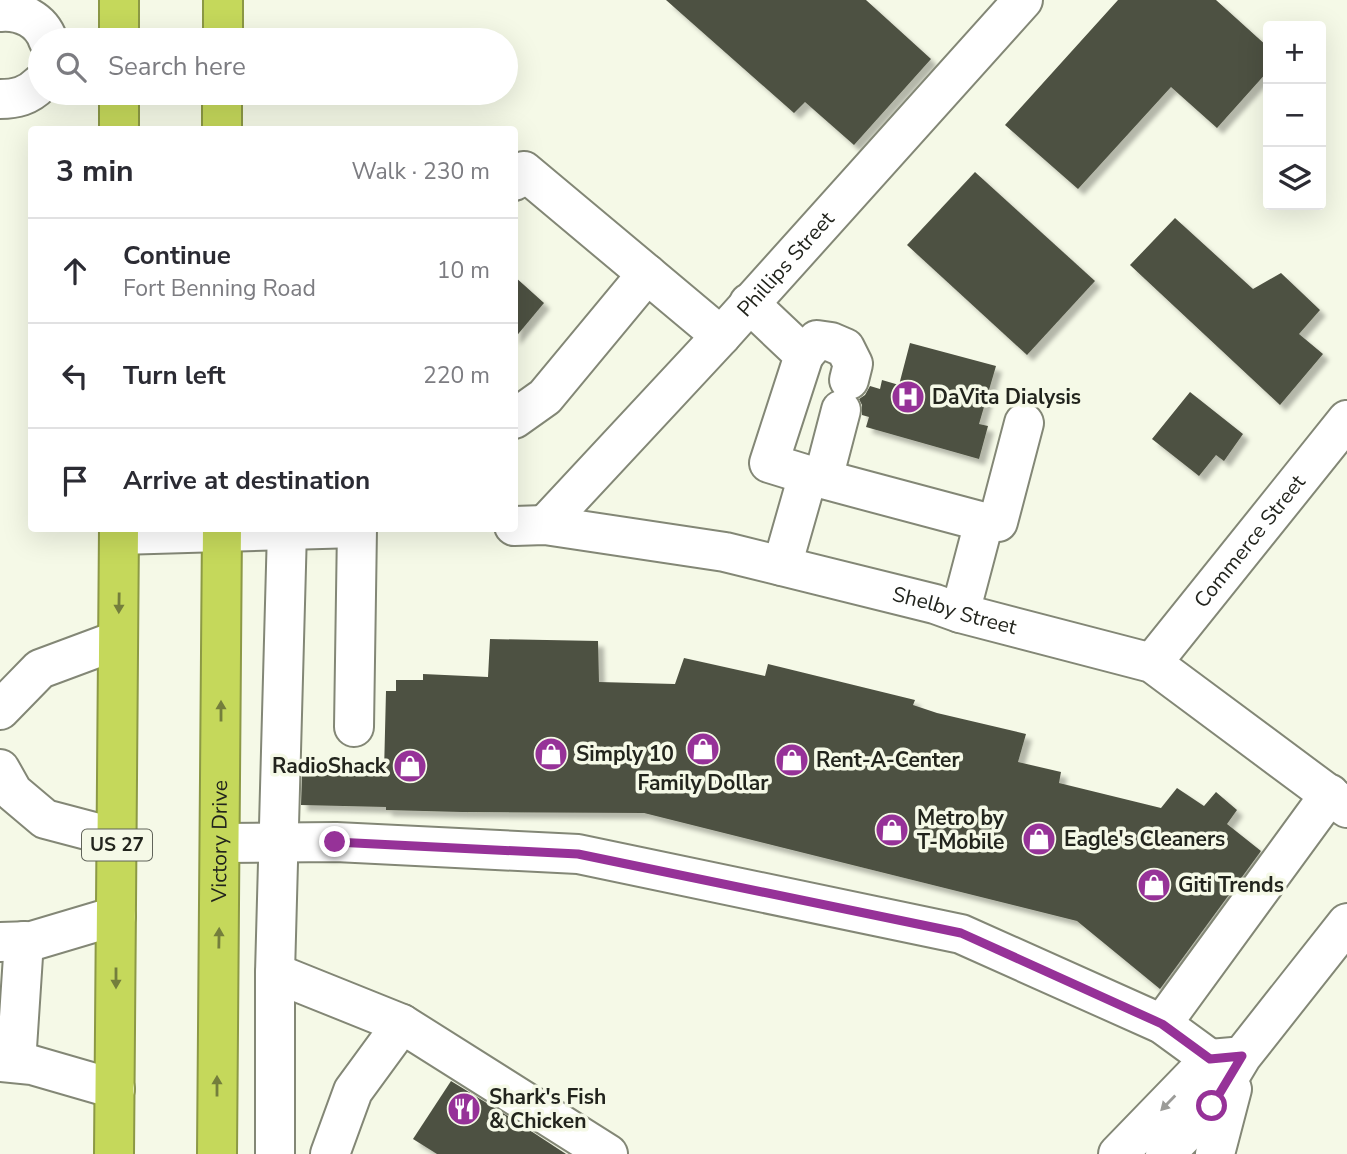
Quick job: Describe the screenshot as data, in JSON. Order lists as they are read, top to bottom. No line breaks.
{"streets":{"highway":["Victory Drive","US 27"],"street":["Phillips Street","Commerce Street","Shelby Street"]},"crossings":[["Phillips Street","Shelby Street"],["Commerce Street","Shelby Street"]],"places":{"hospital":["DaVita Dialysis"],"shop":["Family Dollar","Simply 10","Rent-A-Center","RadioShack","Metro by T-Mobile","Eagle's Cleaners","Giti Trends"],"restaurant":["Shark's Fish & Chicken"]},"page":{"map_buttons":["+","−"],"search":"Search here","heading":["3 min","Walk · 230 m"],"list":[["Continue","Fort Benning Road","10 m"],["Turn left","220 m"],"Arrive at destination"]}}
